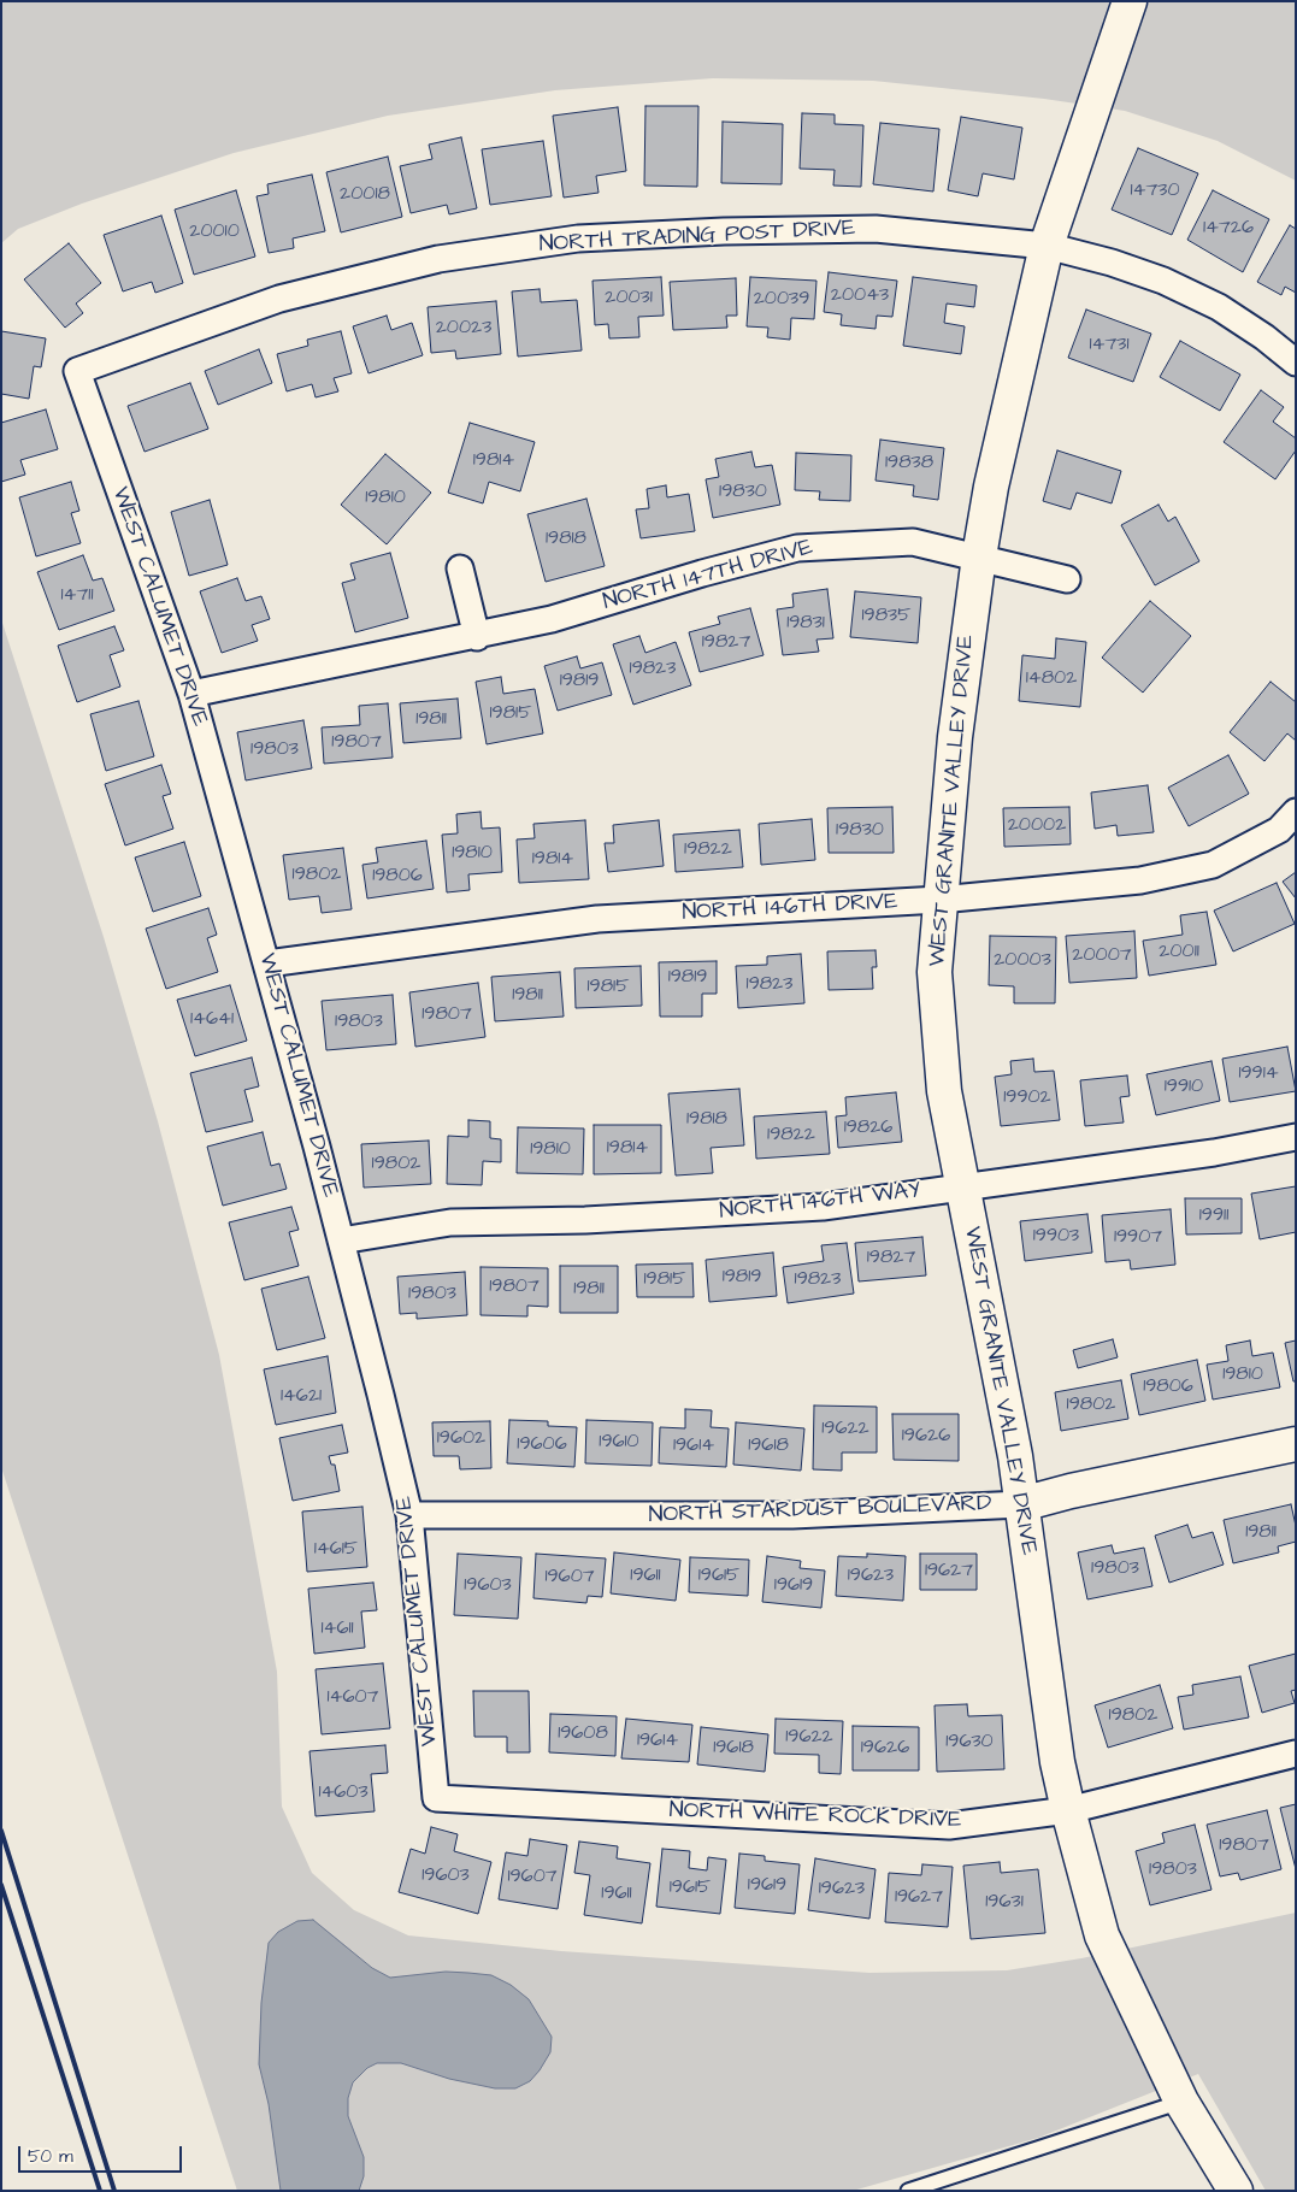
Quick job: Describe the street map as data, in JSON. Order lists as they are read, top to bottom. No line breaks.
{"streets":{"street":["NORTH TRADING POST DRIVE","NORTH 147TH DRIVE","WEST CALUMET DRIVE","WEST GRANITE VALLEY DRIVE","NORTH 146TH DRIVE","NORTH 146TH WAY","NORTH STARDUST BOULEVARD","NORTH WHITE ROCK DRIVE"]},"crossings":[["NORTH TRADING POST DRIVE","WEST CALUMET DRIVE"],["NORTH TRADING POST DRIVE","WEST GRANITE VALLEY DRIVE"],["NORTH 147TH DRIVE","WEST CALUMET DRIVE"],["NORTH 147TH DRIVE","WEST GRANITE VALLEY DRIVE"],["WEST CALUMET DRIVE","NORTH 146TH DRIVE"],["WEST CALUMET DRIVE","NORTH 146TH WAY"],["WEST CALUMET DRIVE","NORTH STARDUST BOULEVARD"],["WEST CALUMET DRIVE","NORTH WHITE ROCK DRIVE"],["WEST GRANITE VALLEY DRIVE","NORTH 146TH DRIVE"],["WEST GRANITE VALLEY DRIVE","NORTH 146TH WAY"],["WEST GRANITE VALLEY DRIVE","NORTH STARDUST BOULEVARD"],["WEST GRANITE VALLEY DRIVE","NORTH WHITE ROCK DRIVE"]],"house_numbers":["14730","20018","14726","20010","20043","20031","20039","20023","14731","19814","19838","19830","19810","19818","14711","19835","19831","19827","19823","14802","19819","19815","19811","19807","19803","20002","19830","19822","19810","19814","19802","19806","20011","20007","20003","19819","19823","19815","19811","19807","14641","19803","19914","19910","19902","19818","19826","19822","19814","19810","19802","19911","19903","19907","19827","19819","19815","19823","19807","19811","19803","19810","19806","14621","19802","19622","19626","19602","19610","19606","19614","19618","19811","14615","19803","19627","19611","19615","19623","19607","19603","19619","14611","14607","19802","19608","19622","19614","19630","19618","19626","14603","19807","19803","19603","19607","19619","19615","19623","19611","19627","19631"],"scale_bar":"50 m"}
